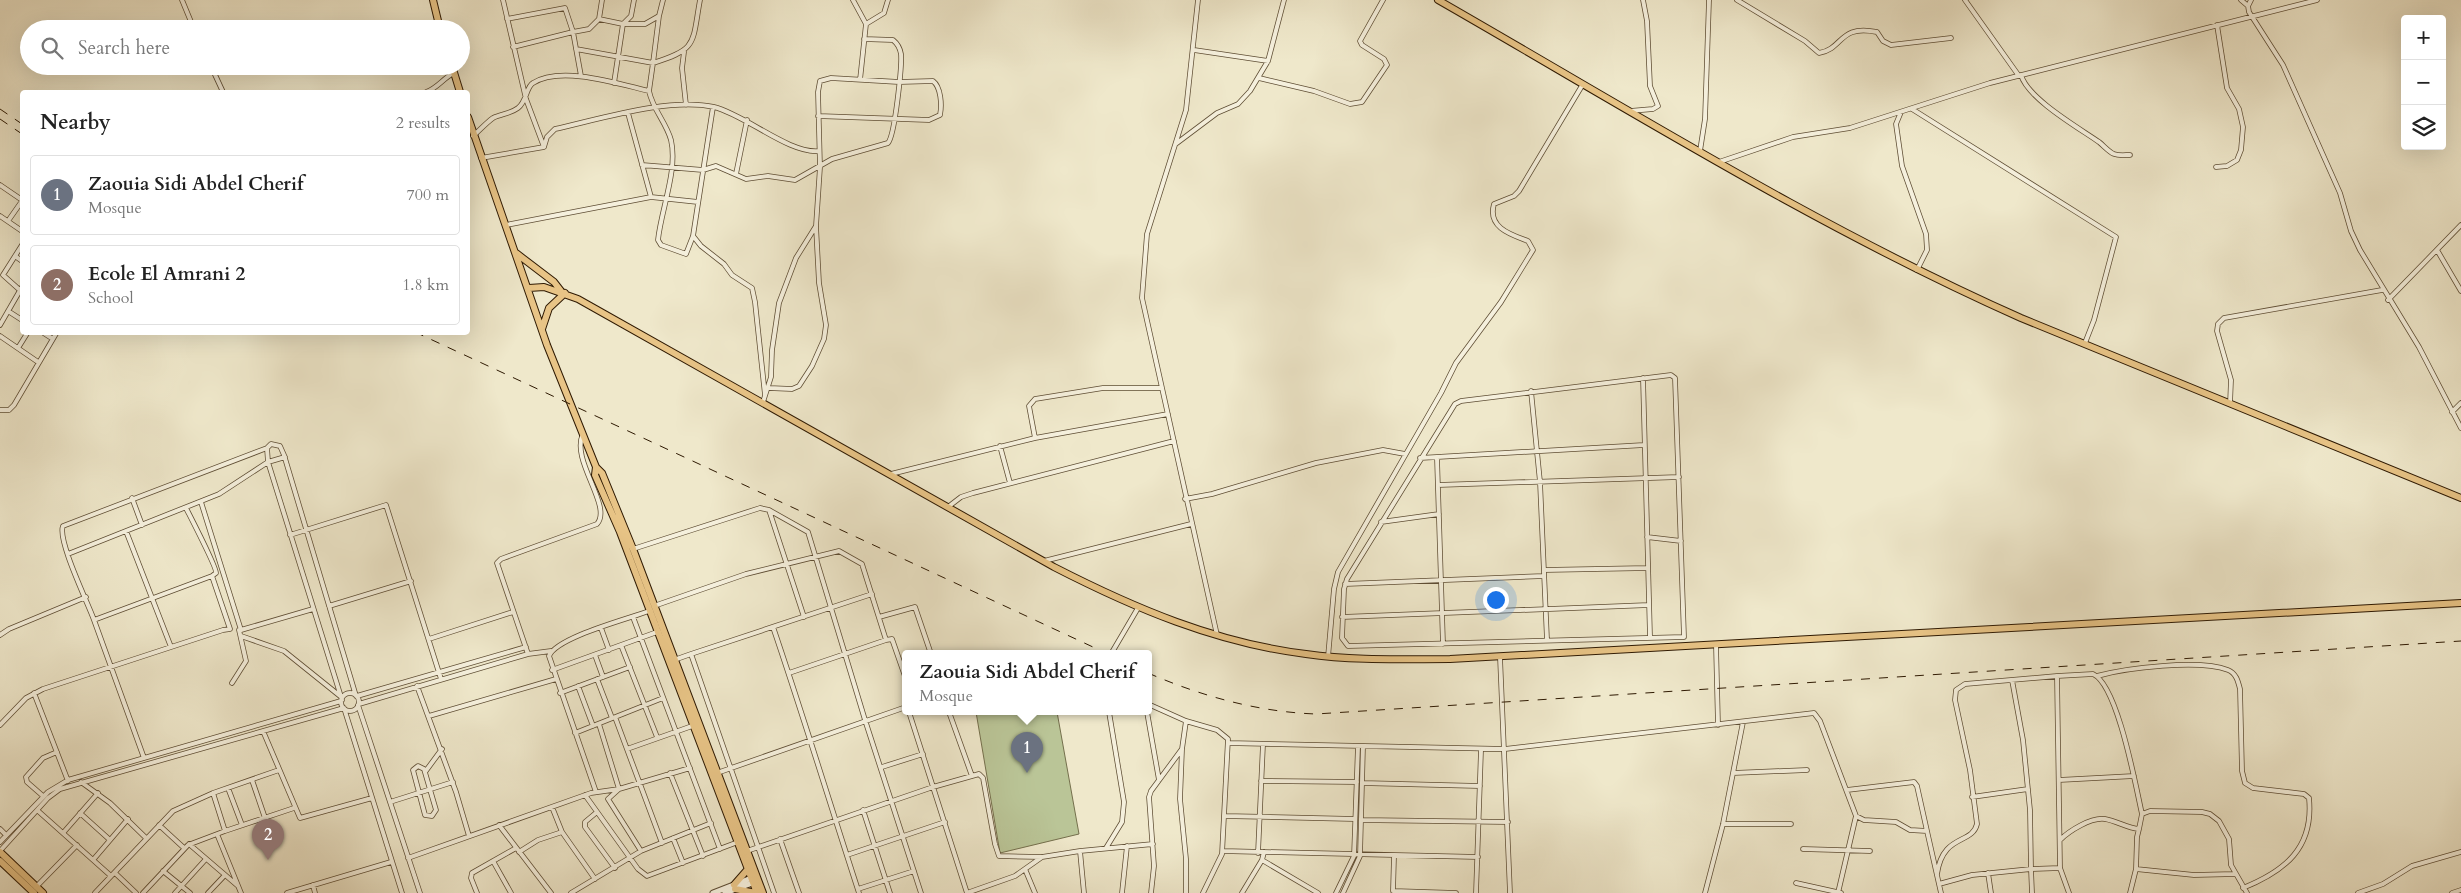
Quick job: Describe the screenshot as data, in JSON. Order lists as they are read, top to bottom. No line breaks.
{"page":{"map_buttons":["+","−"],"search":"Search here","heading":["Nearby","2 results"],"list":[{"mark":"1","name":"Zaouia Sidi Abdel Cherif","note":"Mosque","value":"700 m"},{"mark":"2","name":"Ecole El Amrani 2","note":"School","value":"1.8 km"}],"popup":["Zaouia Sidi Abdel Cherif","Mosque"],"pins":["1","2"]}}
